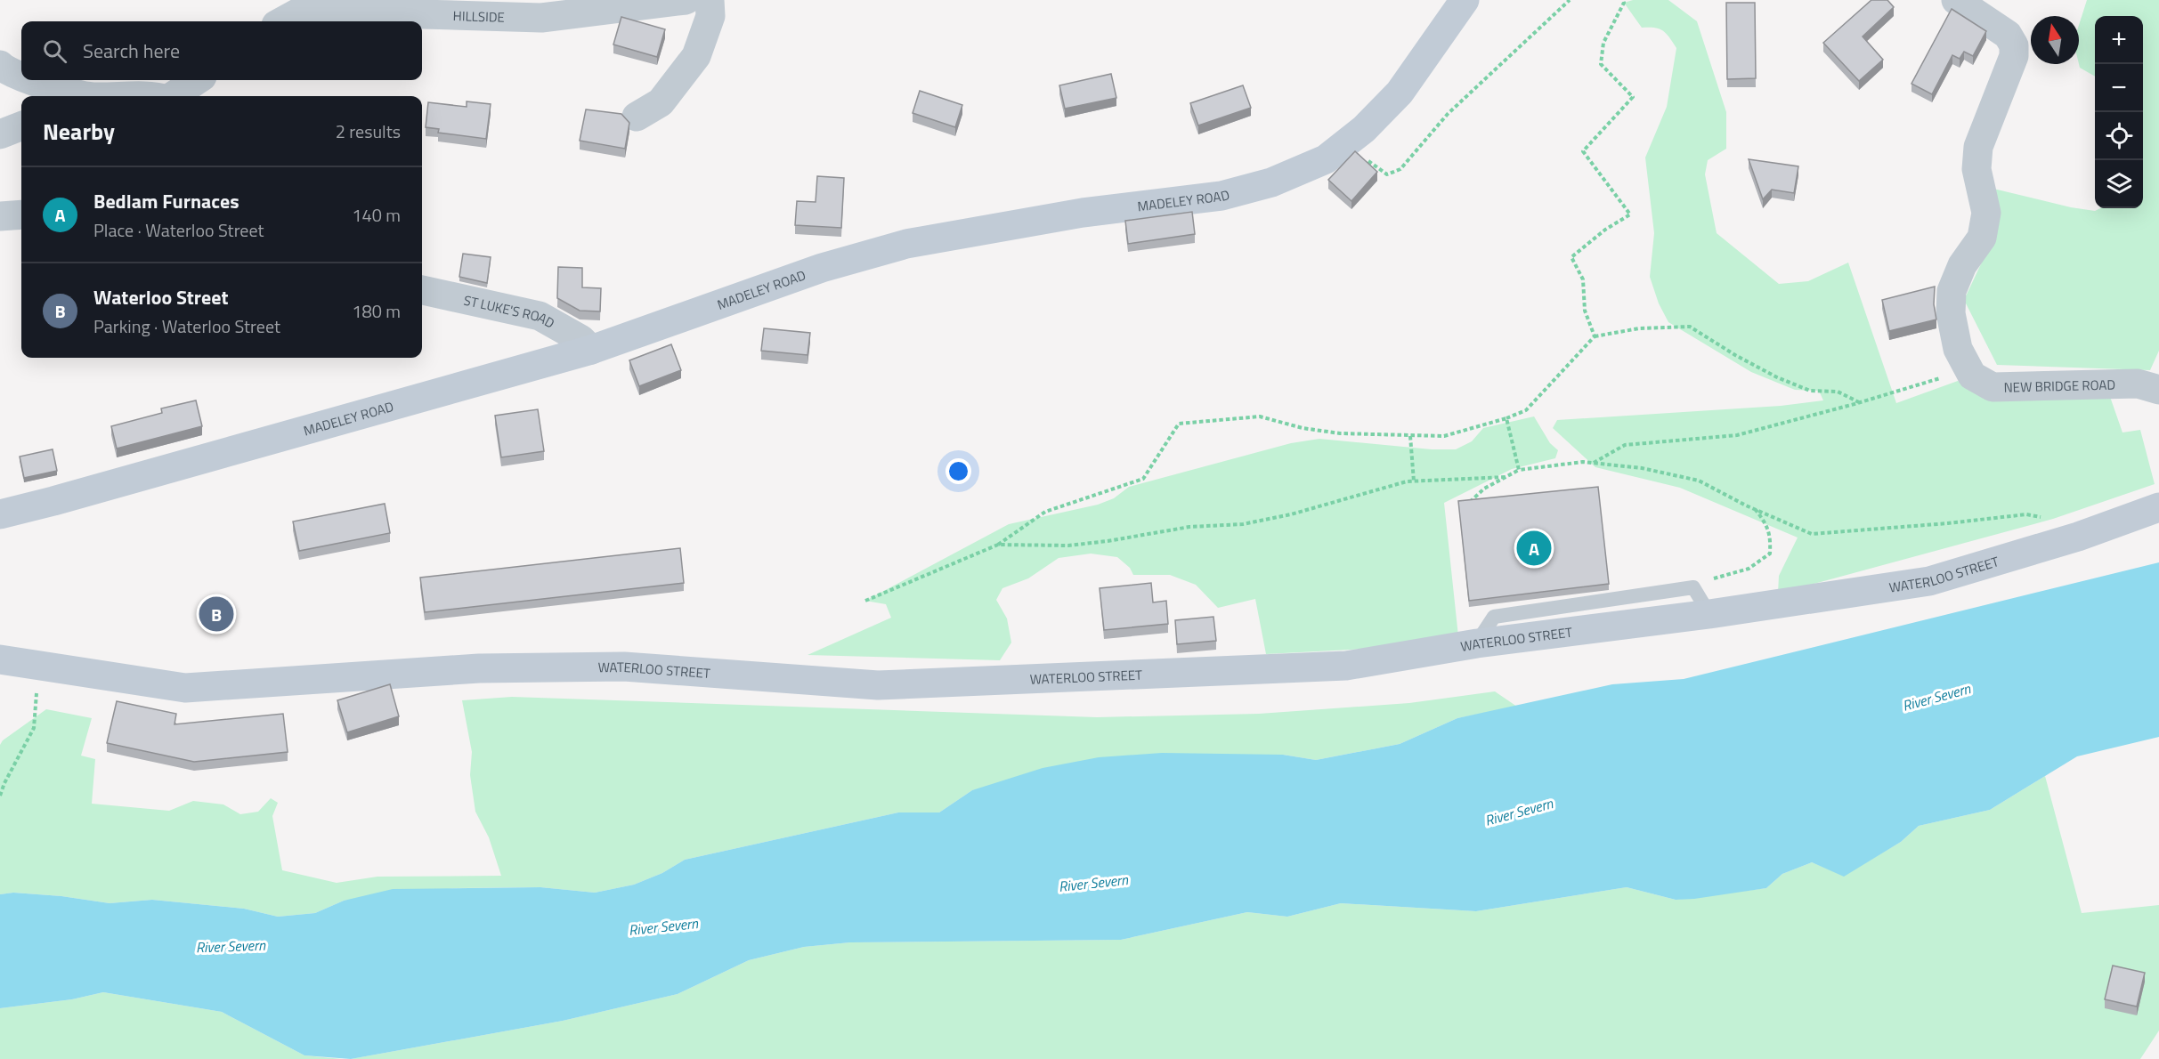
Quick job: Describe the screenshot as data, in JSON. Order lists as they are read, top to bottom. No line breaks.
{"streets":{"main road":["MADELEY ROAD","WATERLOO STREET"],"street":["HILLSIDE","ST LUKE'S ROAD","NEW BRIDGE ROAD"]},"crossings":[["MADELEY ROAD","ST LUKE'S ROAD"]],"water":["River Severn"],"north":"top","page":{"map_buttons":["+","−"],"search":"Search here","heading":["Nearby","2 results"],"list":[{"mark":"A","name":"Bedlam Furnaces","note":"Place · Waterloo Street","value":"140 m"},{"mark":"B","name":"Waterloo Street","note":"Parking · Waterloo Street","value":"180 m"}],"pins":["A","B"]}}
